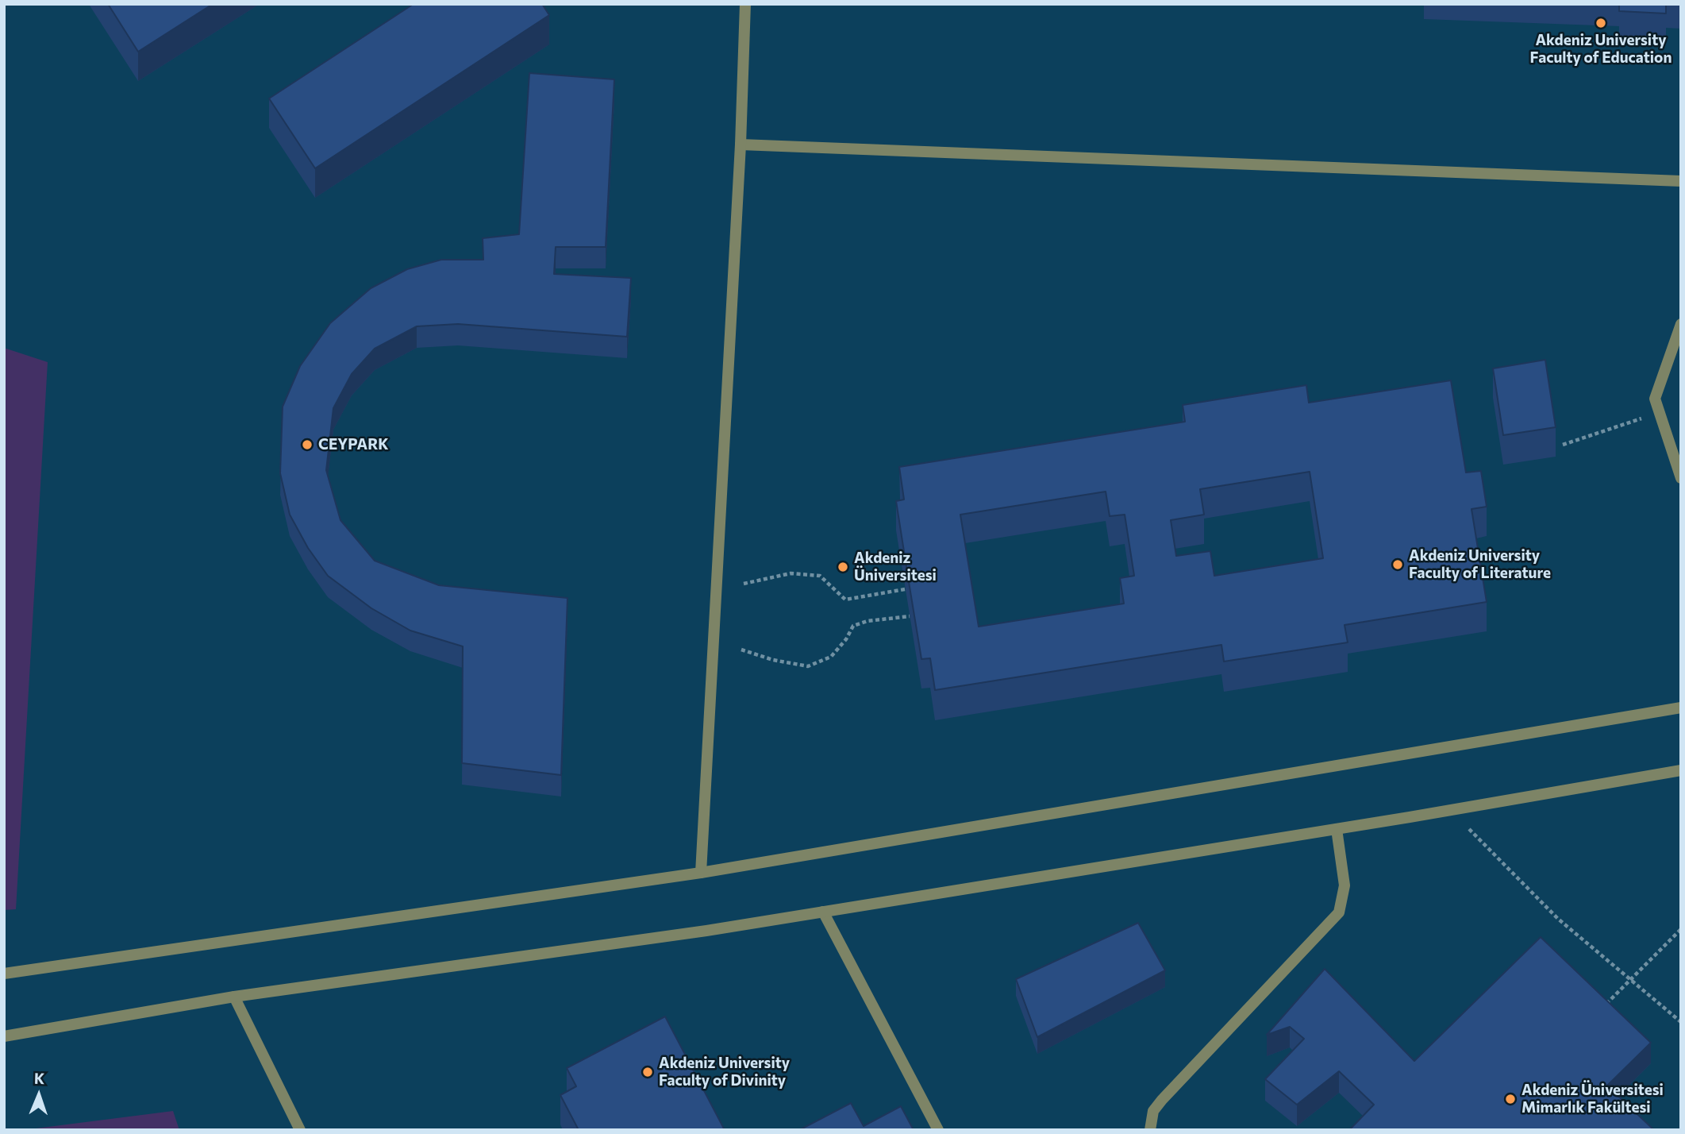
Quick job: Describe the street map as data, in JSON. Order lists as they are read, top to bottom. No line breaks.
{"places":["Akdeniz University Faculty of Education","CEYPARK","Akdeniz University Faculty of Literature","Akdeniz Üniversitesi","Akdeniz University Faculty of Divinity","Akdeniz Üniversitesi Mimarlık Fakültesi"],"north":"top"}
